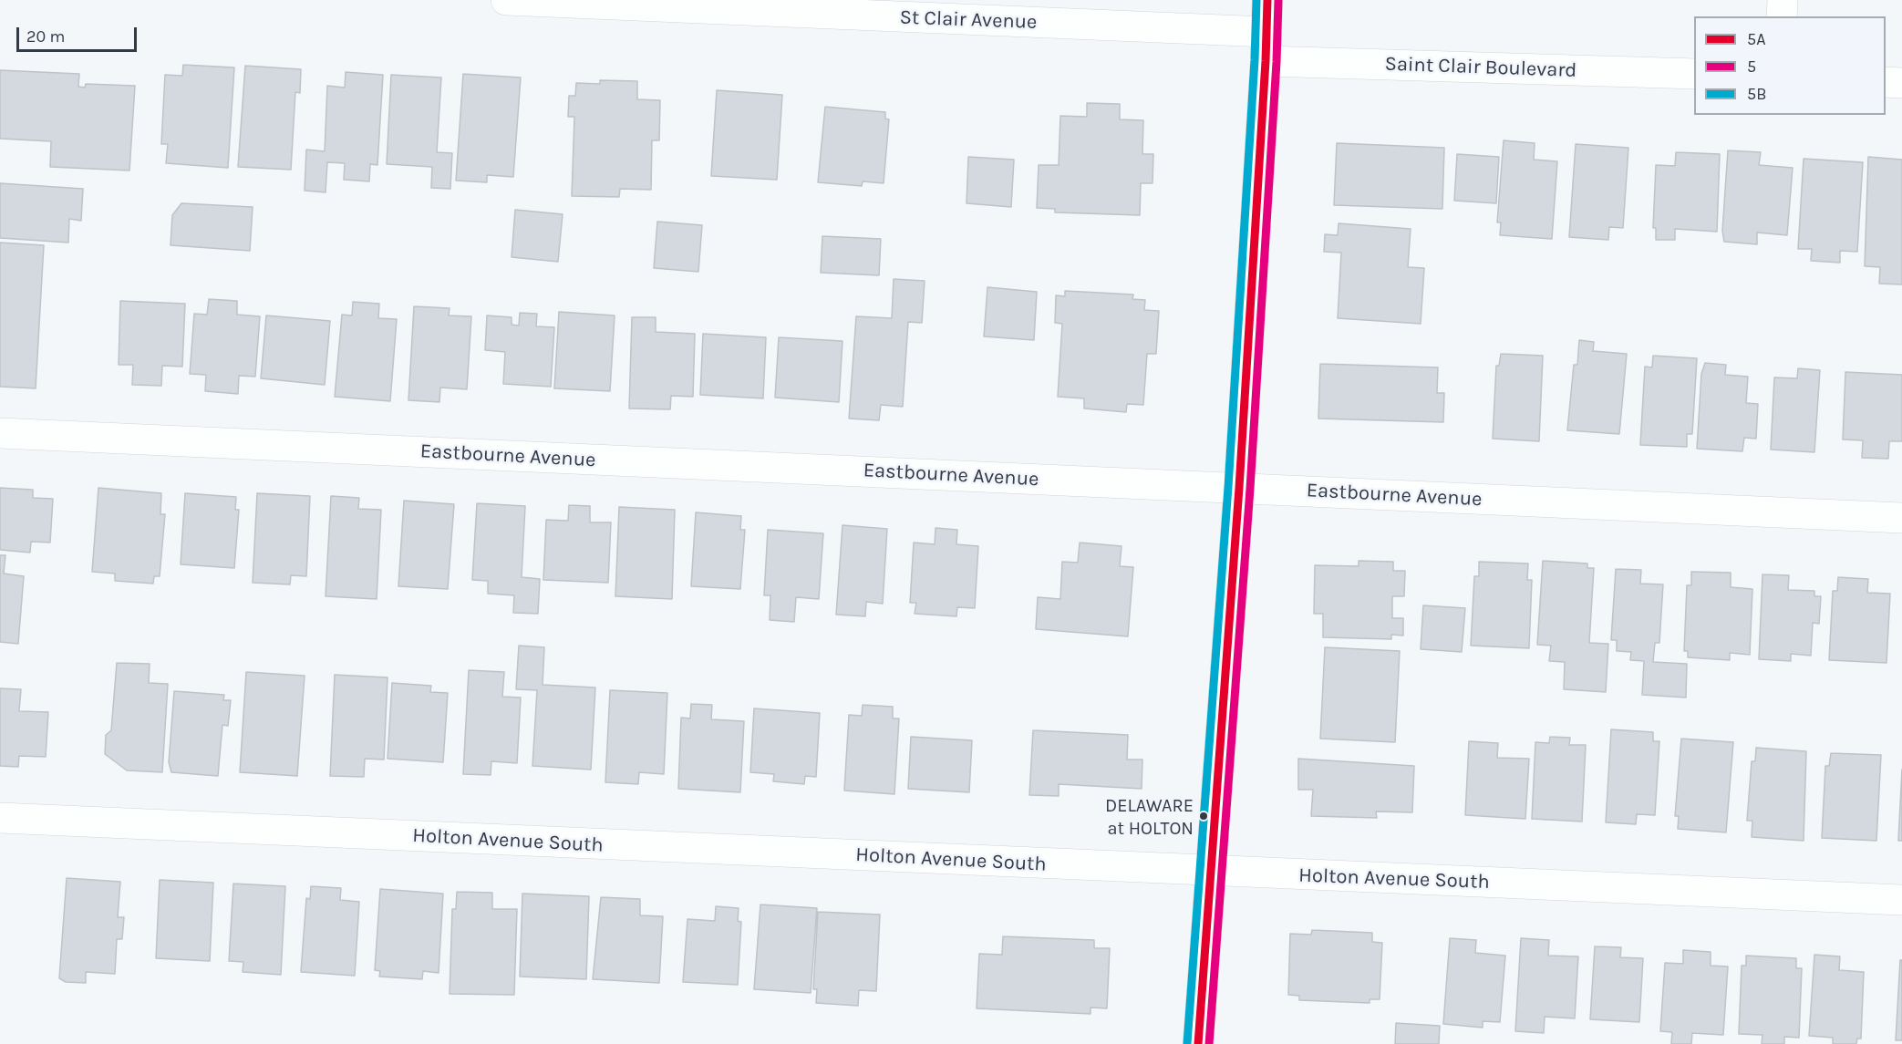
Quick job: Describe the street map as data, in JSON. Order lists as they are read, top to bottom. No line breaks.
{"streets":{"street":["St Clair Avenue","Saint Clair Boulevard","Eastbourne Avenue","Holton Avenue South"]},"places":["DELAWARE at HOLTON"],"lines":["transit line 5A","transit line 5","transit line 5B"],"legend":["5A","5","5B"],"scale_bar":"20 m"}
